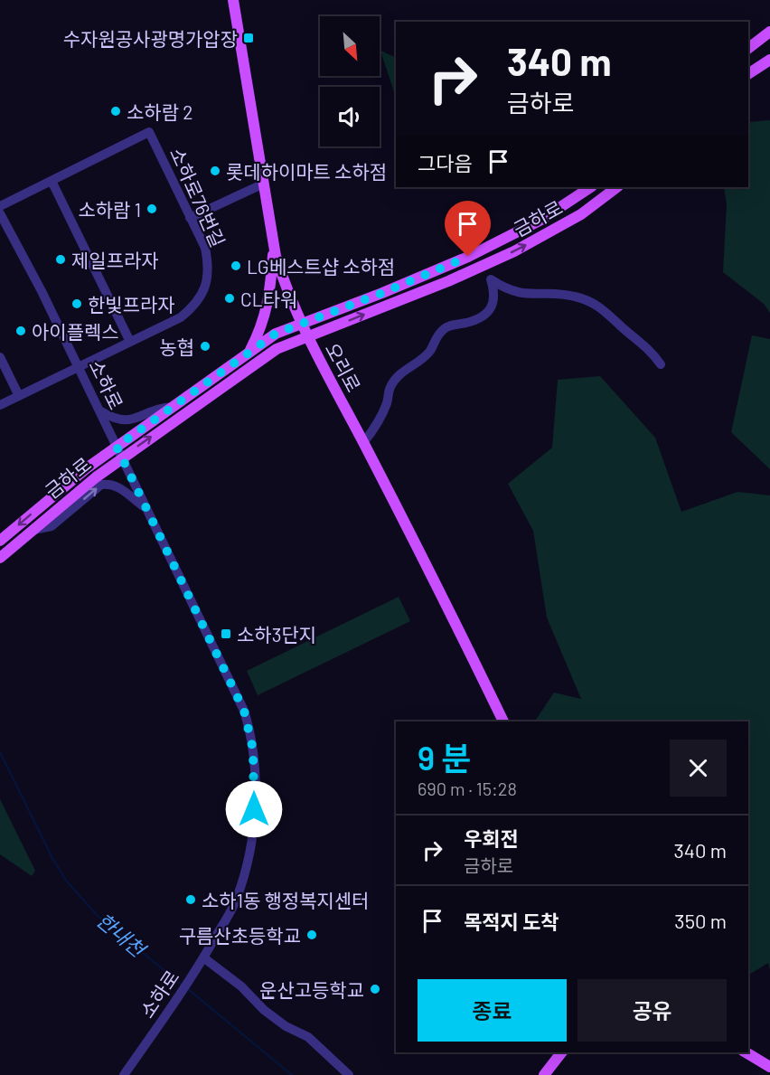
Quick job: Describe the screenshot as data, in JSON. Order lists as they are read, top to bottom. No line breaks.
{"streets":{"main road":["금하로","오리로"],"street":["소하로76번길","소하로"]},"crossings":[["소하로76번길","소하로"],["금하로","오리로"],["금하로","소하로"]],"water":["한내천"],"places":{"transit":["수자원공사광명가압장","소하3단지"],"other":["소하람 2","롯데하이마트 소하점","소하람 1","제일프라자","LG베스트샵 소하점","CL타워","한빛프라자","아이플렉스","농협","소하1동 행정복지센터","구름산초등학교","운산고등학교"]},"north":"bottom right","page":{"turn":["340 m","금하로"],"then":"그다음","heading":["9 분","690 m · 15:28"],"list":[{"name":"우회전","note":"금하로","value":"340 m"},{"name":"목적지 도착","value":"350 m"}],"buttons":["종료","공유"]}}
